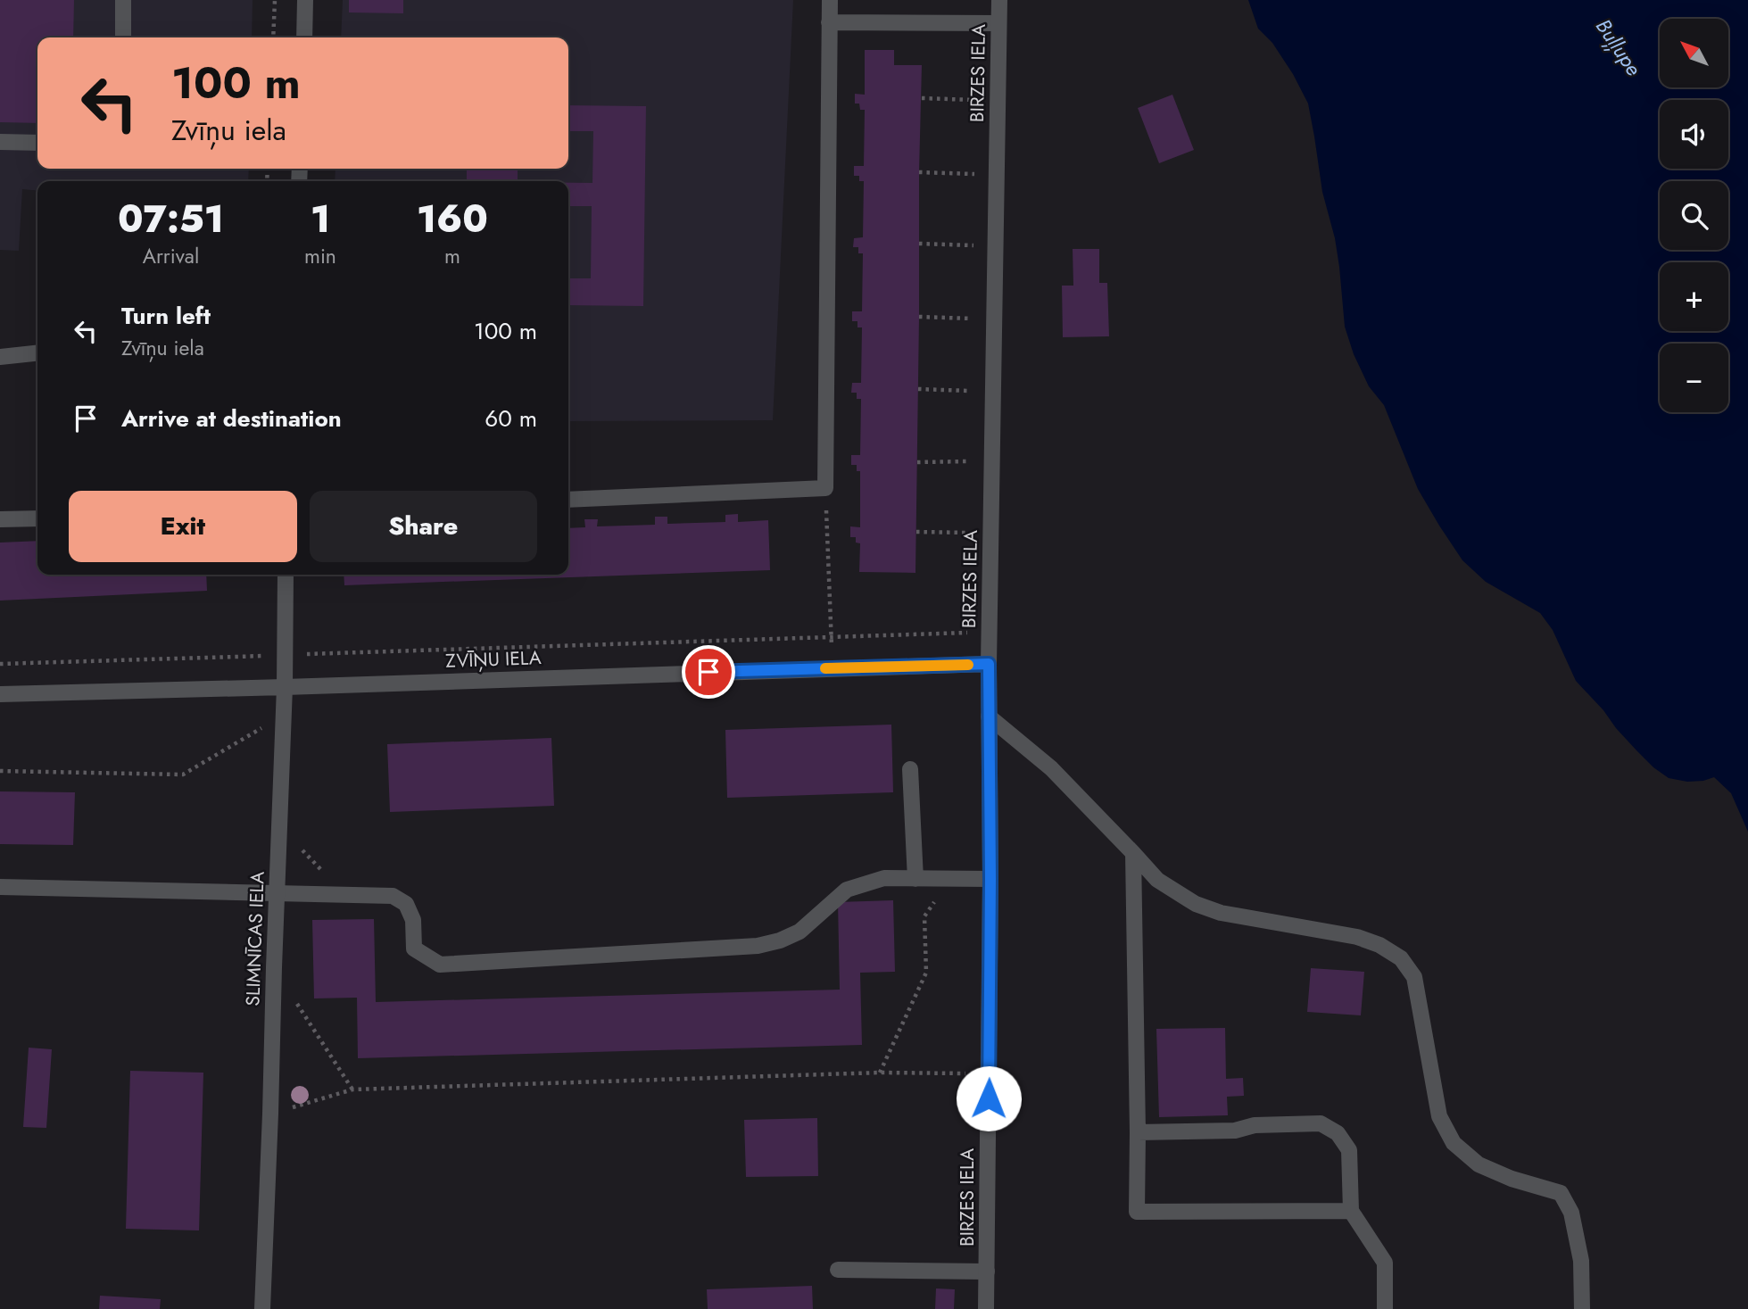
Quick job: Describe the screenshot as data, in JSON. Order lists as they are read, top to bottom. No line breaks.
{"streets":{"street":["BIRZES IELA","ZVĪŅU IELA","SLIMNĪCAS IELA"]},"crossings":[["BIRZES IELA","ZVĪŅU IELA"],["ZVĪŅU IELA","SLIMNĪCAS IELA"]],"water":["Buļļupe"],"north":"top left","page":{"map_buttons":["+","−"],"turn":["100 m","Zvīņu iela"],"eta":["07:51","Arrival","1","min","160","m"],"list":[{"name":"Turn left","note":"Zvīņu iela","value":"100 m"},{"name":"Arrive at destination","value":"60 m"}],"buttons":["Exit","Share"]}}
